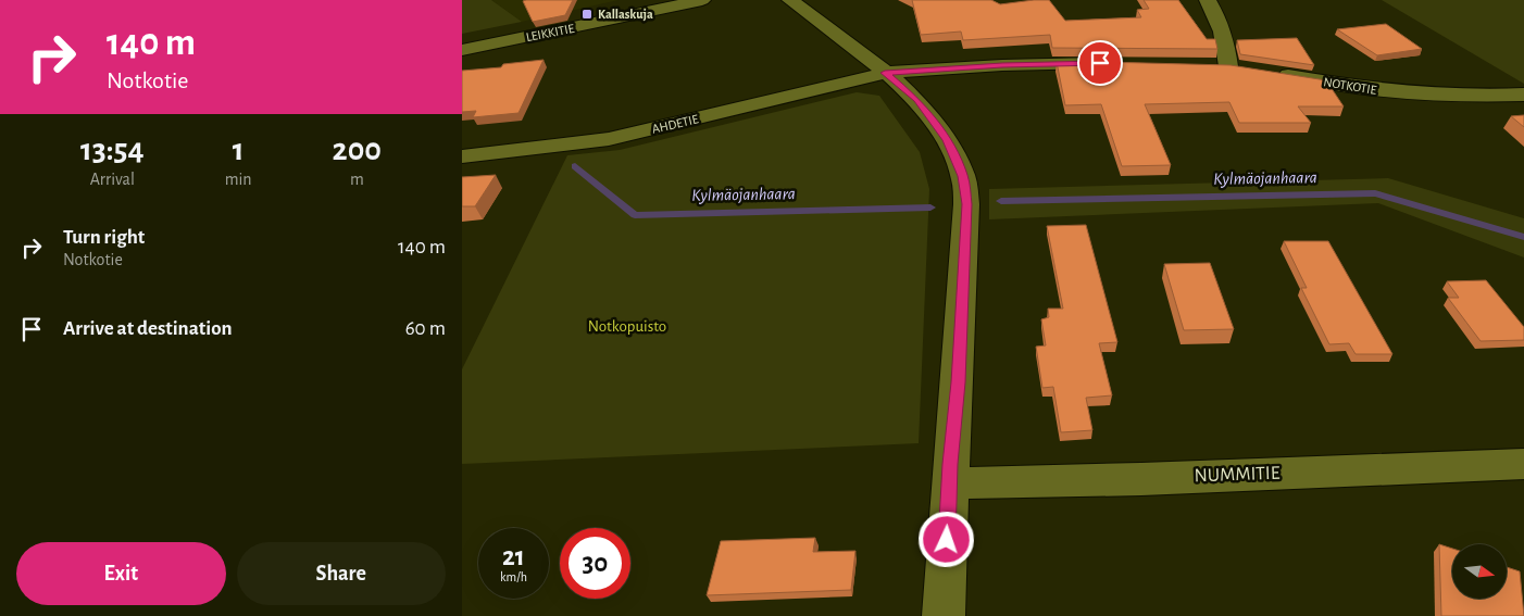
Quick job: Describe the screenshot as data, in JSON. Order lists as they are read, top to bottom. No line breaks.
{"streets":{"street":["LEIKKITIE","NOTKOTIE","AHDETIE","NUMMITIE"]},"water":["Kylmäojanhaara"],"parks":["Notkopuisto"],"places":{"transit":["Kallaskuja"]},"north":"right","page":{"turn":["140 m","Notkotie"],"eta":["13:54","Arrival","1","min","200","m"],"list":[{"name":"Turn right","note":"Notkotie","value":"140 m"},{"name":"Arrive at destination","value":"60 m"}],"speed":"21 km/h","limit":"30","buttons":["Exit","Share"]}}
